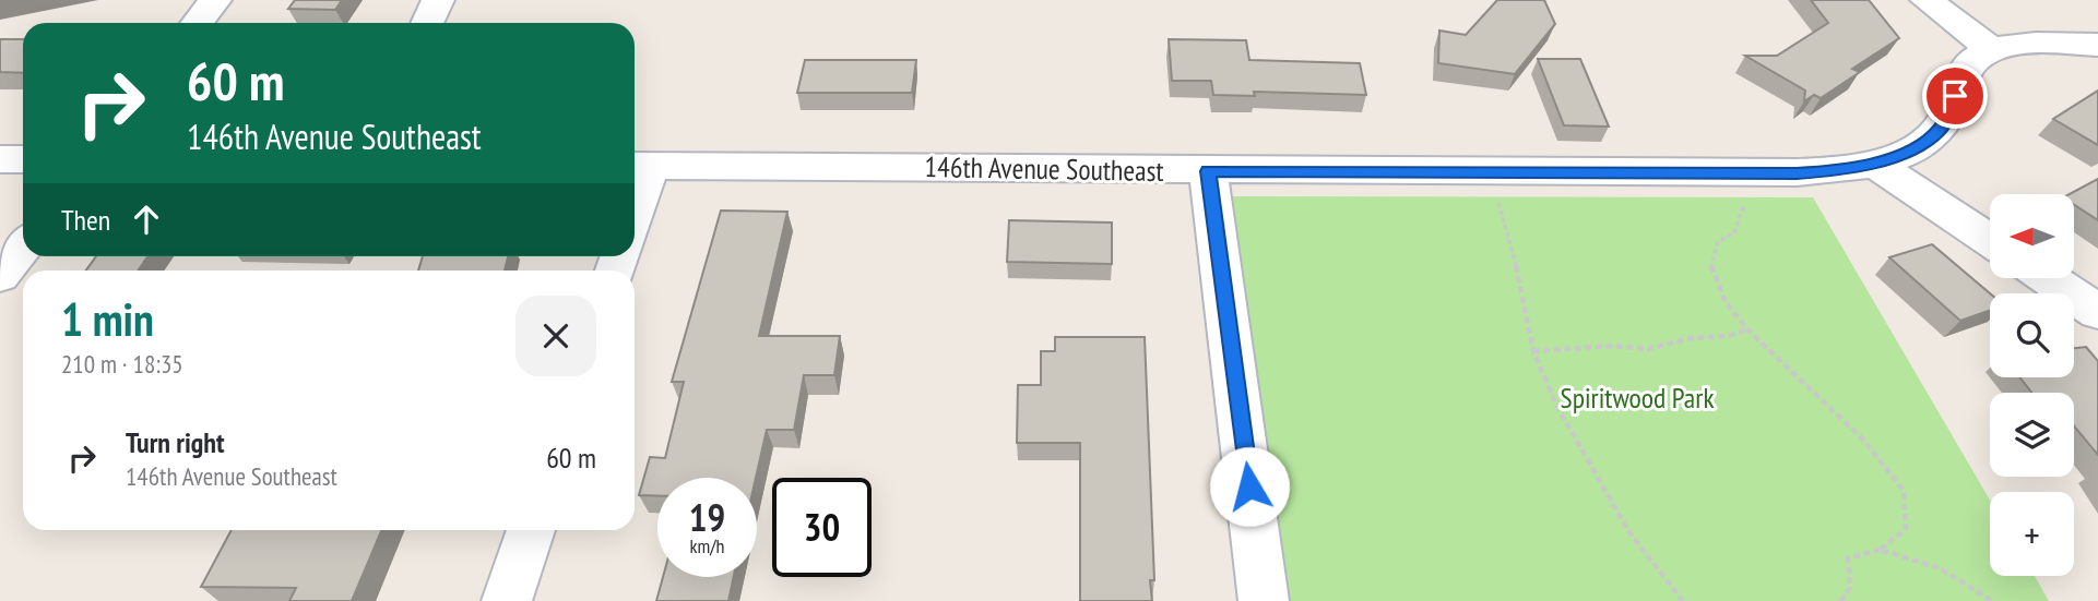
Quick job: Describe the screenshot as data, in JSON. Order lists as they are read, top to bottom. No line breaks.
{"streets":{"street":["146th Avenue Southeast"]},"parks":["Spiritwood Park"],"north":"left","page":{"turn":["60 m","146th Avenue Southeast"],"then":"Then","map_buttons":"+","heading":["1 min","210 m · 18:35"],"list":[{"name":"Turn right","note":"146th Avenue Southeast","value":"60 m"}],"speed":"19 km/h","limit":"30"}}
